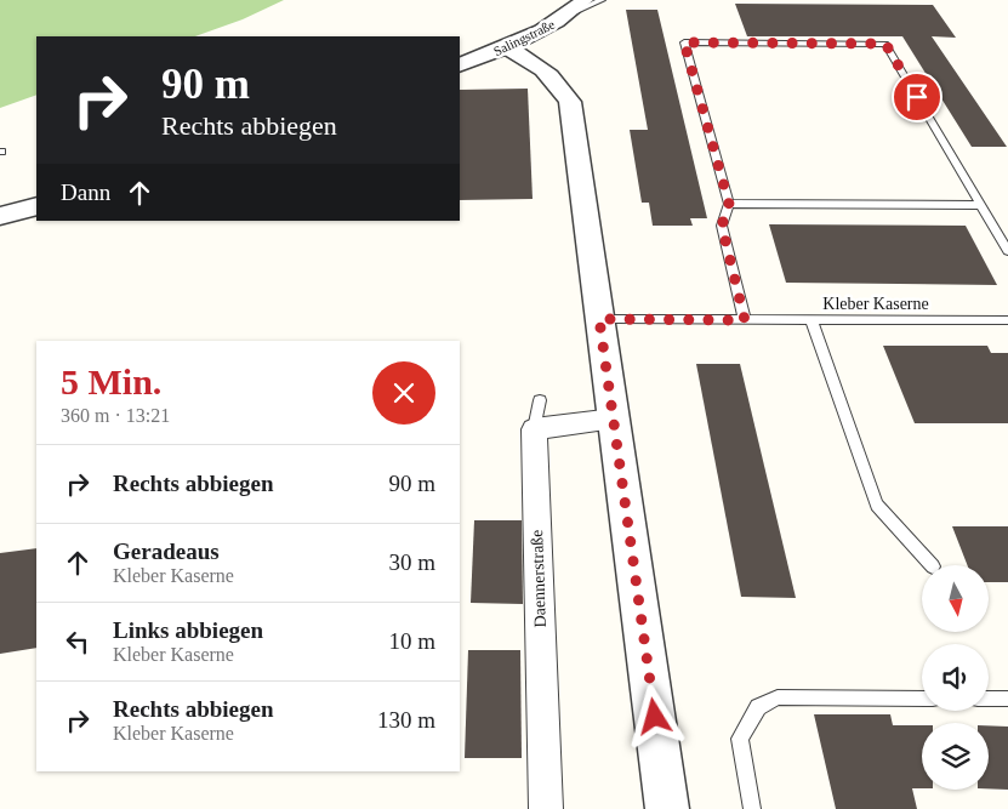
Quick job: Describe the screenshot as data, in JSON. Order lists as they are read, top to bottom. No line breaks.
{"streets":{"street":["Salingstraße","Daennerstraße"],"lane":["Kleber Kaserne"]},"north":"bottom","page":{"turn":["90 m","Rechts abbiegen"],"then":"Dann","heading":["5 Min.","360 m · 13:21"],"list":[{"name":"Rechts abbiegen","value":"90 m"},{"name":"Geradeaus","note":"Kleber Kaserne","value":"30 m"},{"name":"Links abbiegen","note":"Kleber Kaserne","value":"10 m"},{"name":"Rechts abbiegen","note":"Kleber Kaserne","value":"130 m"}]}}
